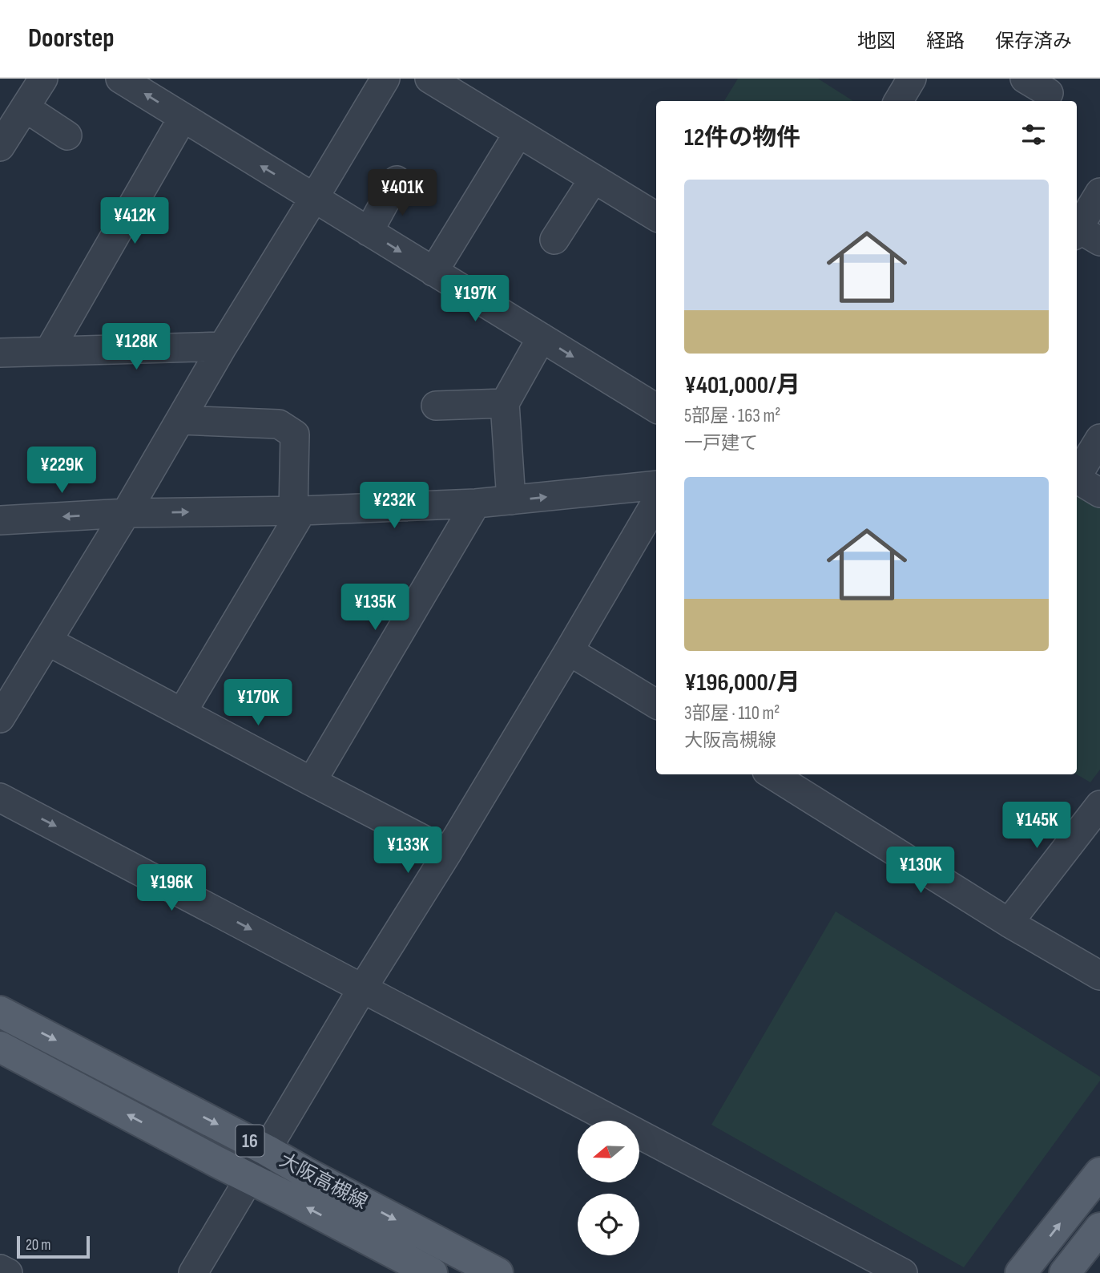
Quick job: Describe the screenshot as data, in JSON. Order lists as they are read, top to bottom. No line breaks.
{"streets":{"main road":["16","大阪高槻線"]},"scale_bar":"20 m","north":"left","page":{"header":"Doorstep","nav":["地図","経路","保存済み"],"heading":"12件の物件","list":[{"name":"¥401,000/月","note":"5部屋 · 163 m² · 一戸建て"},{"name":"¥196,000/月","note":"3部屋 · 110 m² · 大阪高槻線"}],"price":["¥401K","¥412K","¥197K","¥128K","¥229K","¥232K","¥135K","¥170K","¥145K","¥133K","¥130K","¥196K"],"scale":"20 m"}}
